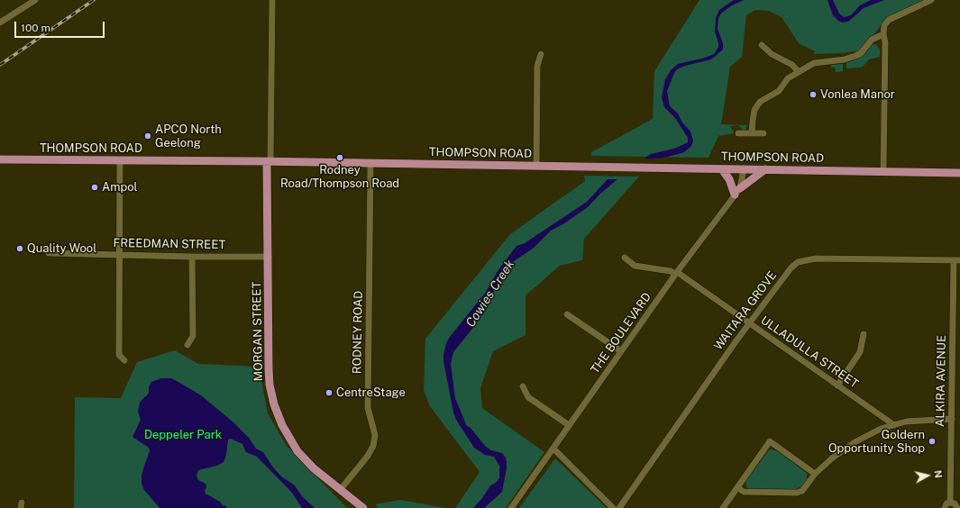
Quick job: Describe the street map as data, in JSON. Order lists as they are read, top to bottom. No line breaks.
{"streets":{"main road":["THOMPSON ROAD","MORGAN STREET"],"street":["FREEDMAN STREET","WAITARA GROVE","RODNEY ROAD","THE BOULEVARD","ULLADULLA STREET","ALKIRA AVENUE"]},"crossings":[["THOMPSON ROAD","MORGAN STREET"],["THOMPSON ROAD","RODNEY ROAD"],["THOMPSON ROAD","THE BOULEVARD"],["FREEDMAN STREET","MORGAN STREET"],["WAITARA GROVE","ULLADULLA STREET"],["WAITARA GROVE","ALKIRA AVENUE"],["MORGAN STREET","RODNEY ROAD"],["THE BOULEVARD","ULLADULLA STREET"]],"water":["Cowies Creek"],"parks":["Deppeler Park"],"places":["Vonlea Manor","APCO North Geelong","Rodney Road/Thompson Road","Ampol","Quality Wool","CentreStage","Goldern Opportunity Shop"],"scale_bar":"100 m","north":"right"}
